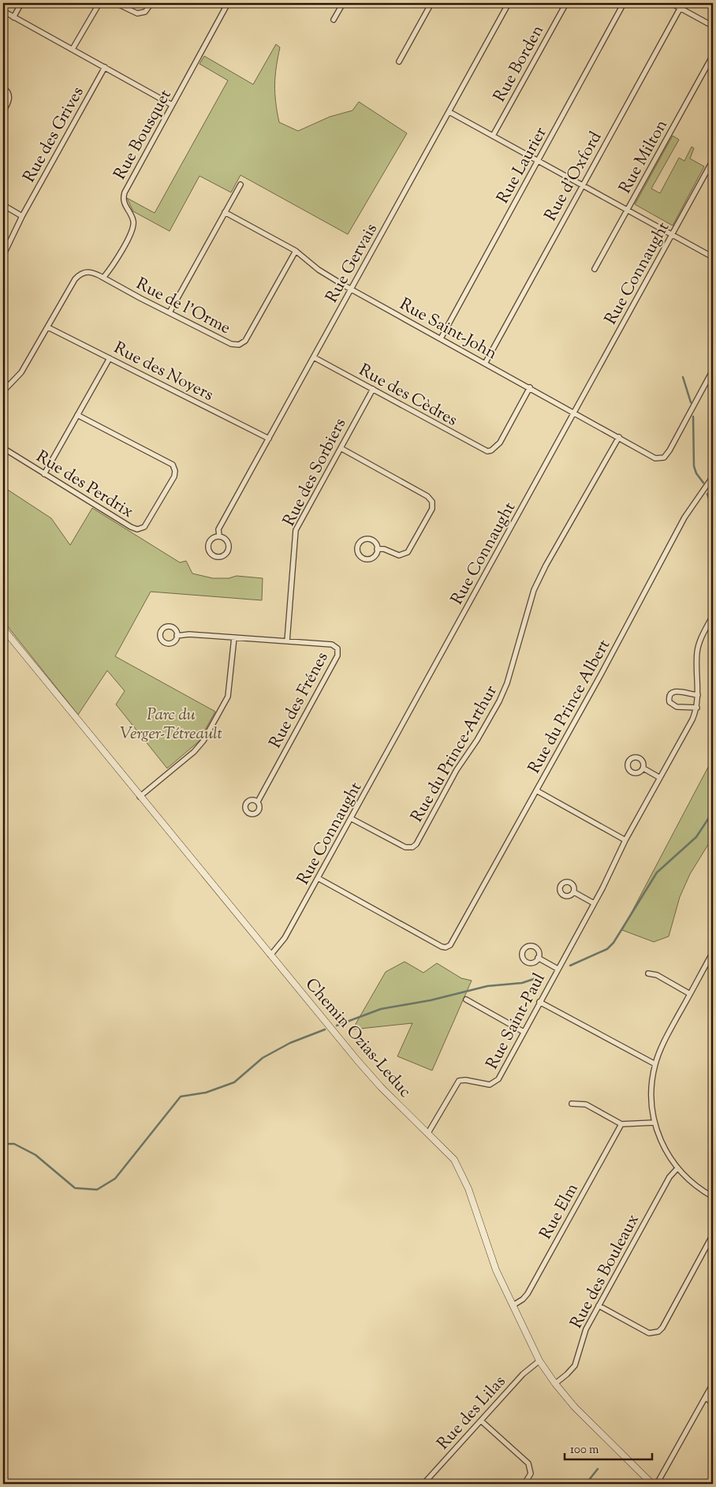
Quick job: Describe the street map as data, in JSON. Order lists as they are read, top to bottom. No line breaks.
{"streets":{"street":["Rue Borden","Rue des Grives","Rue Bousquet","Rue Milton","Rue Laurier","Rue d'Oxford","Rue Gervais","Rue Connaught","Rue de l'Orme","Rue Saint-John","Rue des Noyers","Rue des Cèdres","Rue des Sorbiers","Rue des Perdrix","Rue des Frénes","Rue du Prince Albert","Rue du Prince-Arthur","Rue Saint-Paul","Chemin Ozias-Leduc","Rue Elm","Rue des Bouleaux","Rue des Lilas"]},"crossings":[["Rue Bousquet","Rue de l'Orme"],["Rue Laurier","Rue Saint-John"],["Rue d'Oxford","Rue Saint-John"],["Rue Gervais","Rue Saint-John"],["Rue Gervais","Rue des Noyers"],["Rue Gervais","Rue des Cèdres"],["Rue Connaught","Rue Saint-John"],["Rue Connaught","Rue du Prince Albert"],["Rue Connaught","Rue du Prince-Arthur"],["Rue Connaught","Chemin Ozias-Leduc"],["Rue de l'Orme","Rue Saint-John"],["Rue Saint-John","Rue des Cèdres"],["Rue Saint-John","Rue du Prince-Arthur"],["Rue des Cèdres","Rue des Sorbiers"],["Rue des Sorbiers","Rue des Frénes"],["Rue Saint-Paul","Chemin Ozias-Leduc"],["Chemin Ozias-Leduc","Rue Elm"],["Chemin Ozias-Leduc","Rue des Bouleaux"],["Chemin Ozias-Leduc","Rue des Lilas"]],"parks":["Parc du Verger-Tétreault"],"scale_bar":"100 m"}
